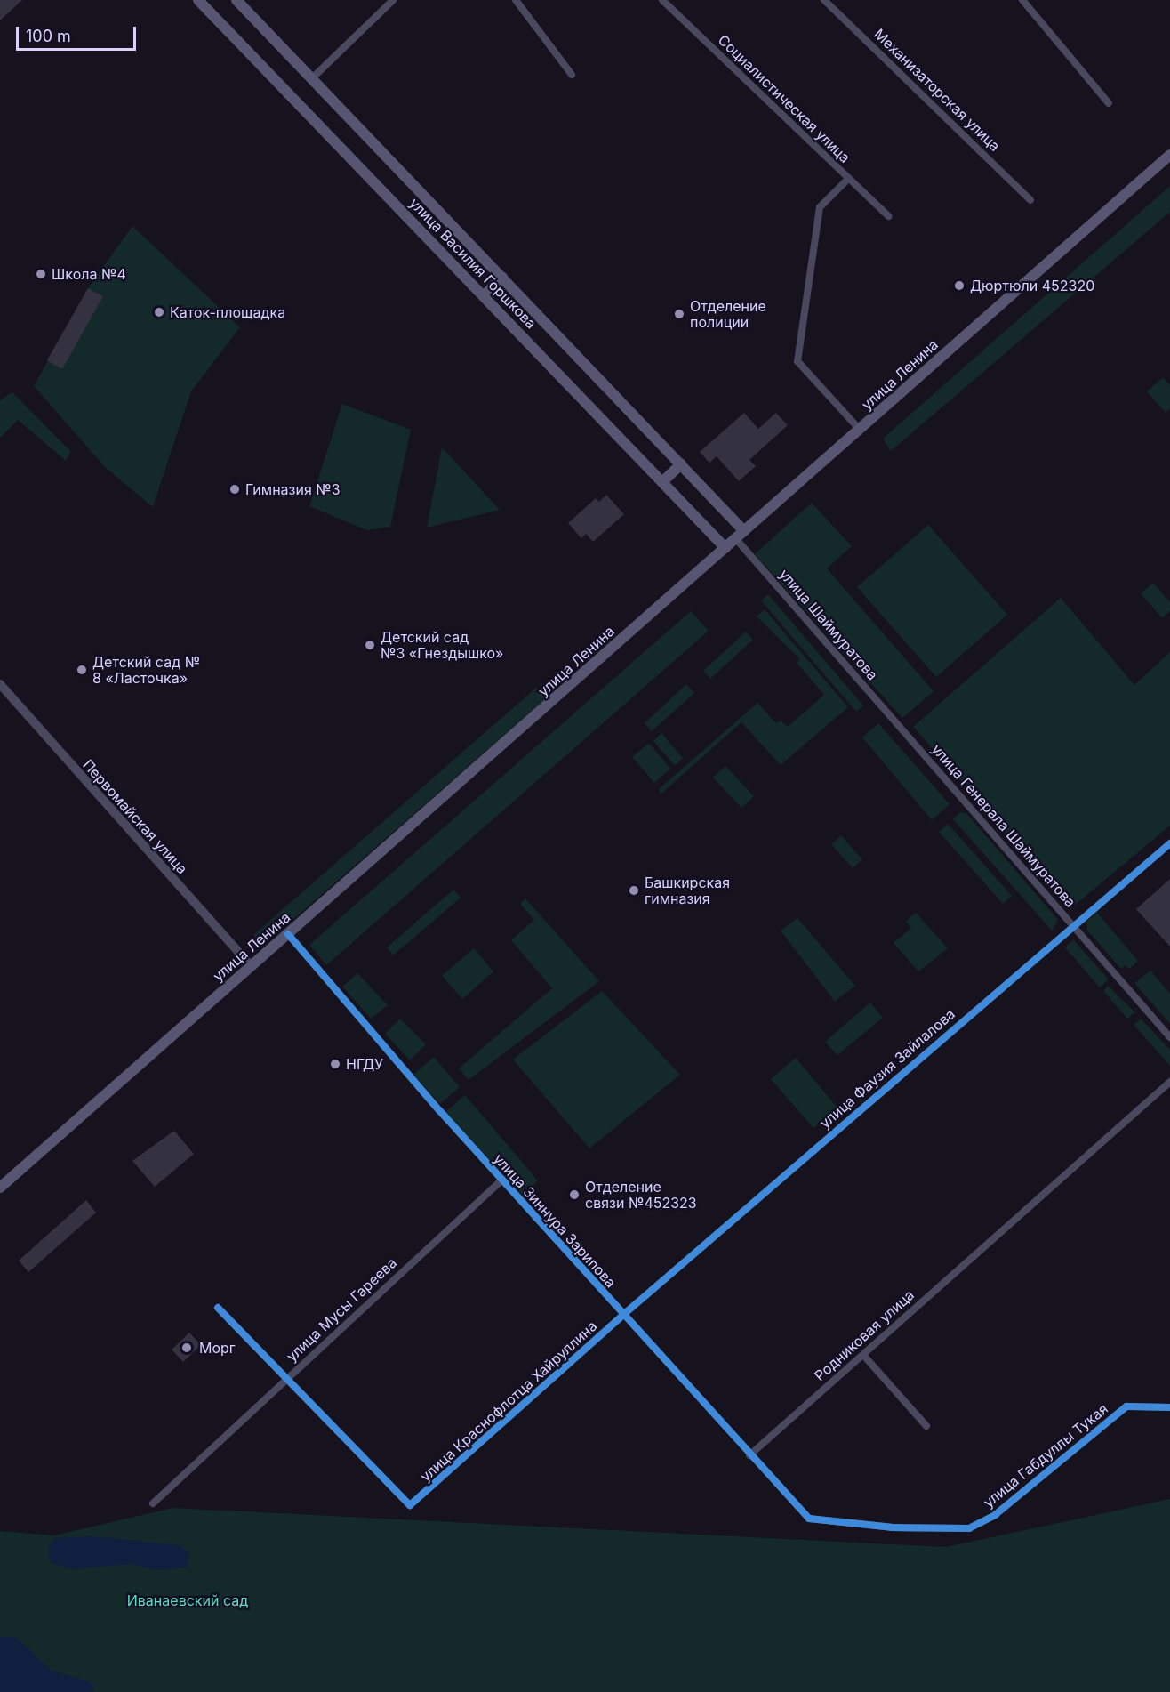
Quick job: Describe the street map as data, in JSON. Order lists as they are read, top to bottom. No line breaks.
{"streets":{"main road":["улица Василия Горшкова","улица Ленина"],"street":["Механизаторская улица","Социалистическая улица","улица Шаймуратова","Первомайская улица","улица Генерала Шаймуратова","улица Фаузия Зайлалова","улица Зиннура Зарипова","улица Мусы Гареева","Родниковая улица","улица Краснофлотца Хайруллина","улица Габдуллы Тукая"]},"crossings":[["улица Василия Горшкова","улица Ленина"],["улица Василия Горшкова","улица Шаймуратова"],["улица Ленина","улица Шаймуратова"],["улица Ленина","Первомайская улица"],["улица Ленина","улица Зиннура Зарипова"],["улица Шаймуратова","улица Генерала Шаймуратова"],["улица Генерала Шаймуратова","улица Фаузия Зайлалова"],["улица Фаузия Зайлалова","улица Зиннура Зарипова"],["улица Фаузия Зайлалова","улица Краснофлотца Хайруллина"],["улица Зиннура Зарипова","улица Мусы Гареева"],["улица Зиннура Зарипова","Родниковая улица"],["улица Зиннура Зарипова","улица Краснофлотца Хайруллина"],["улица Зиннура Зарипова","улица Габдуллы Тукая"],["улица Мусы Гареева","улица Краснофлотца Хайруллина"]],"parks":["Иванаевский сад"],"places":["Школа №4","Дюртюли 452320","Каток-площадка","Отделение полиции","Гимназия №3","Детский сад №3 «Гнездышко»","Детский сад № 8 «Ласточка»","Башкирская гимназия","НГДУ","Отделение связи №452323","Морг"],"scale_bar":"100 m"}
